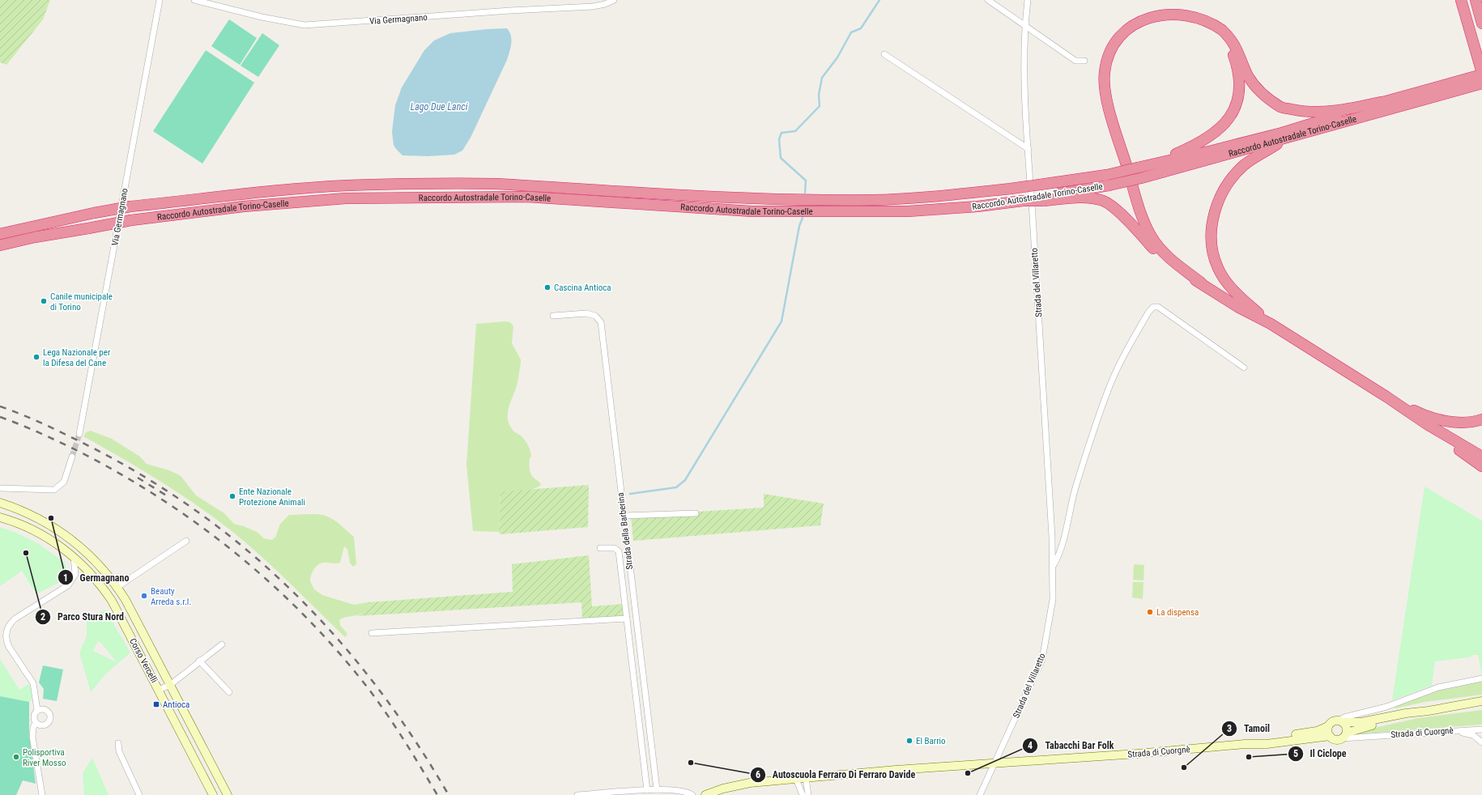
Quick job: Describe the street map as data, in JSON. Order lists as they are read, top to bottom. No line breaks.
{"streets":{"highway":["Raccordo Autostradale Torino-Caselle"],"main road":["Corso Vercelli","Strada di Cuorgnè"],"street":["Via Germagnano","Strada del Villaretto","Strada della Barberina"]},"crossings":[["Strada del Villaretto","Strada di Cuorgnè"]],"water":["Lago Due Lanci"],"places":{"other":["Cascina Antioca","Canile municipale di Torino","Lega Nazionale per la Difesa del Cane","Ente Nazionale Protezione Animali","Germagnano","Parco Stura Nord","Beauty Arreda s.r.l.","La dispensa","El Barrio","Polisportiva River Mosso","Il Ciclope","Autoscuola Ferraro Di Ferraro Davide","Tamoil","Tabacchi Bar Folk"],"transit":["Antioca"]}}
